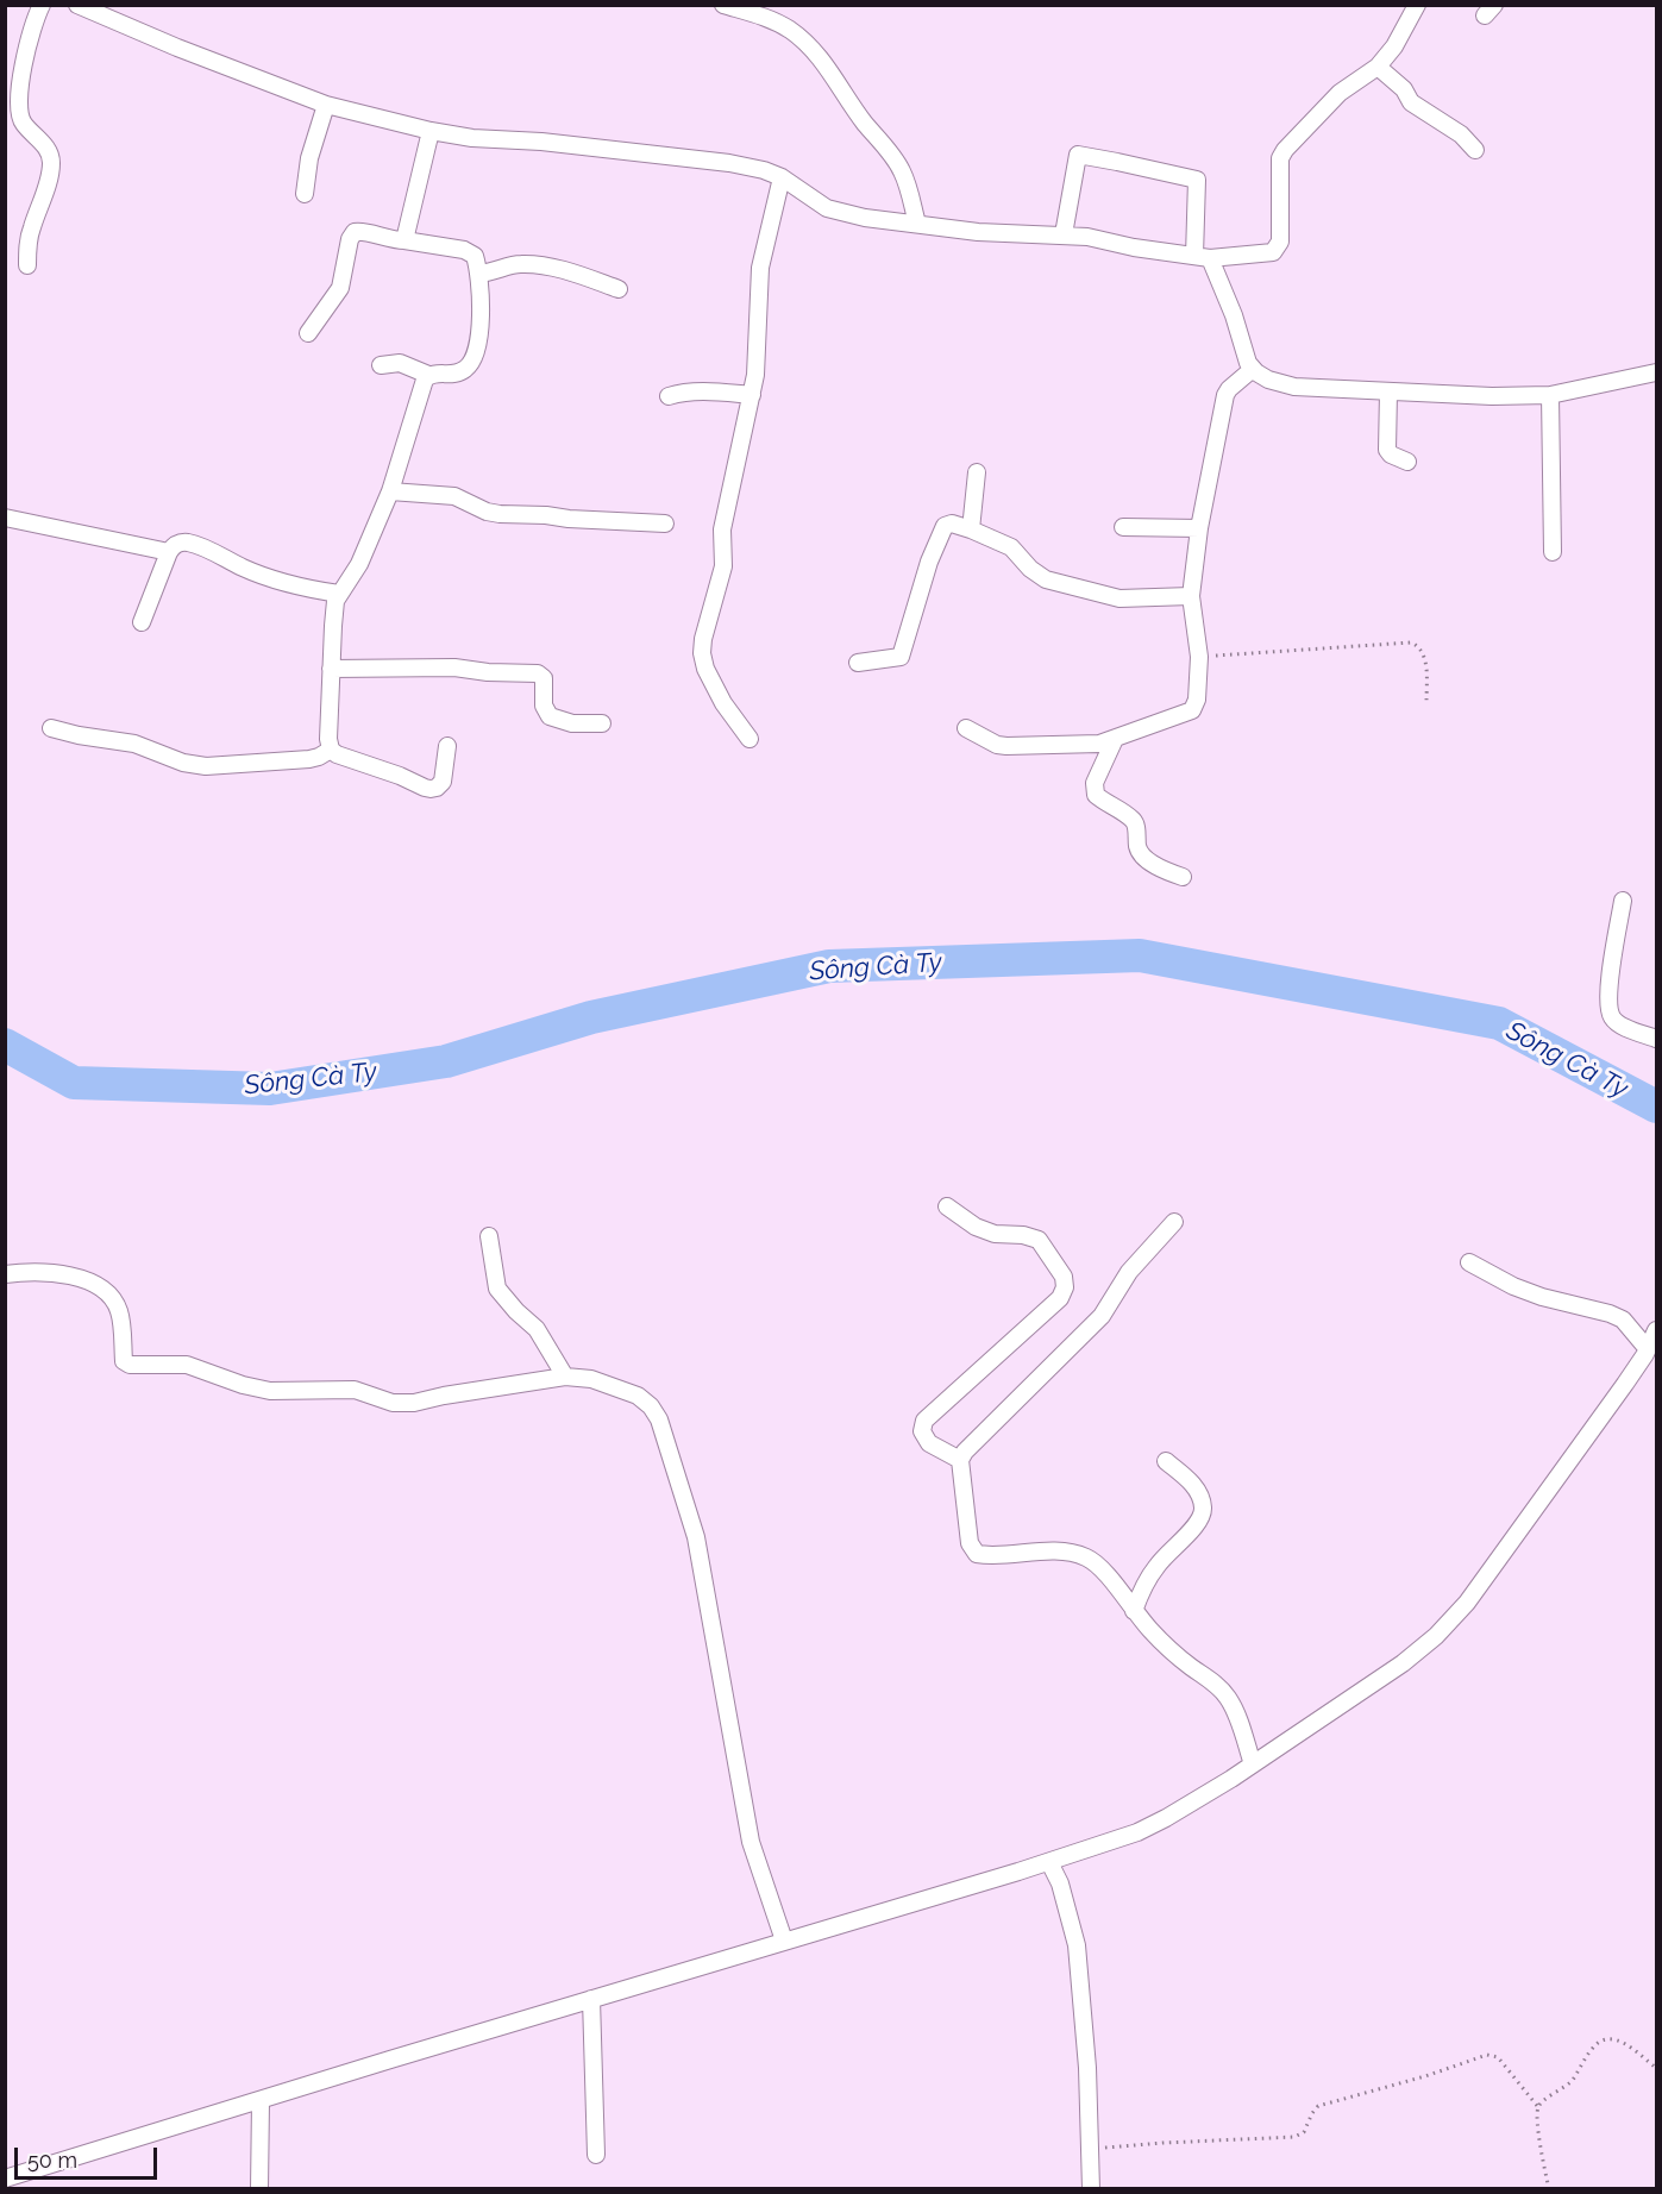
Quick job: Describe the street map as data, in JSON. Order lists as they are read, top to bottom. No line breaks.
{"water":["Sông Cà Ty"],"scale_bar":"50 m"}
